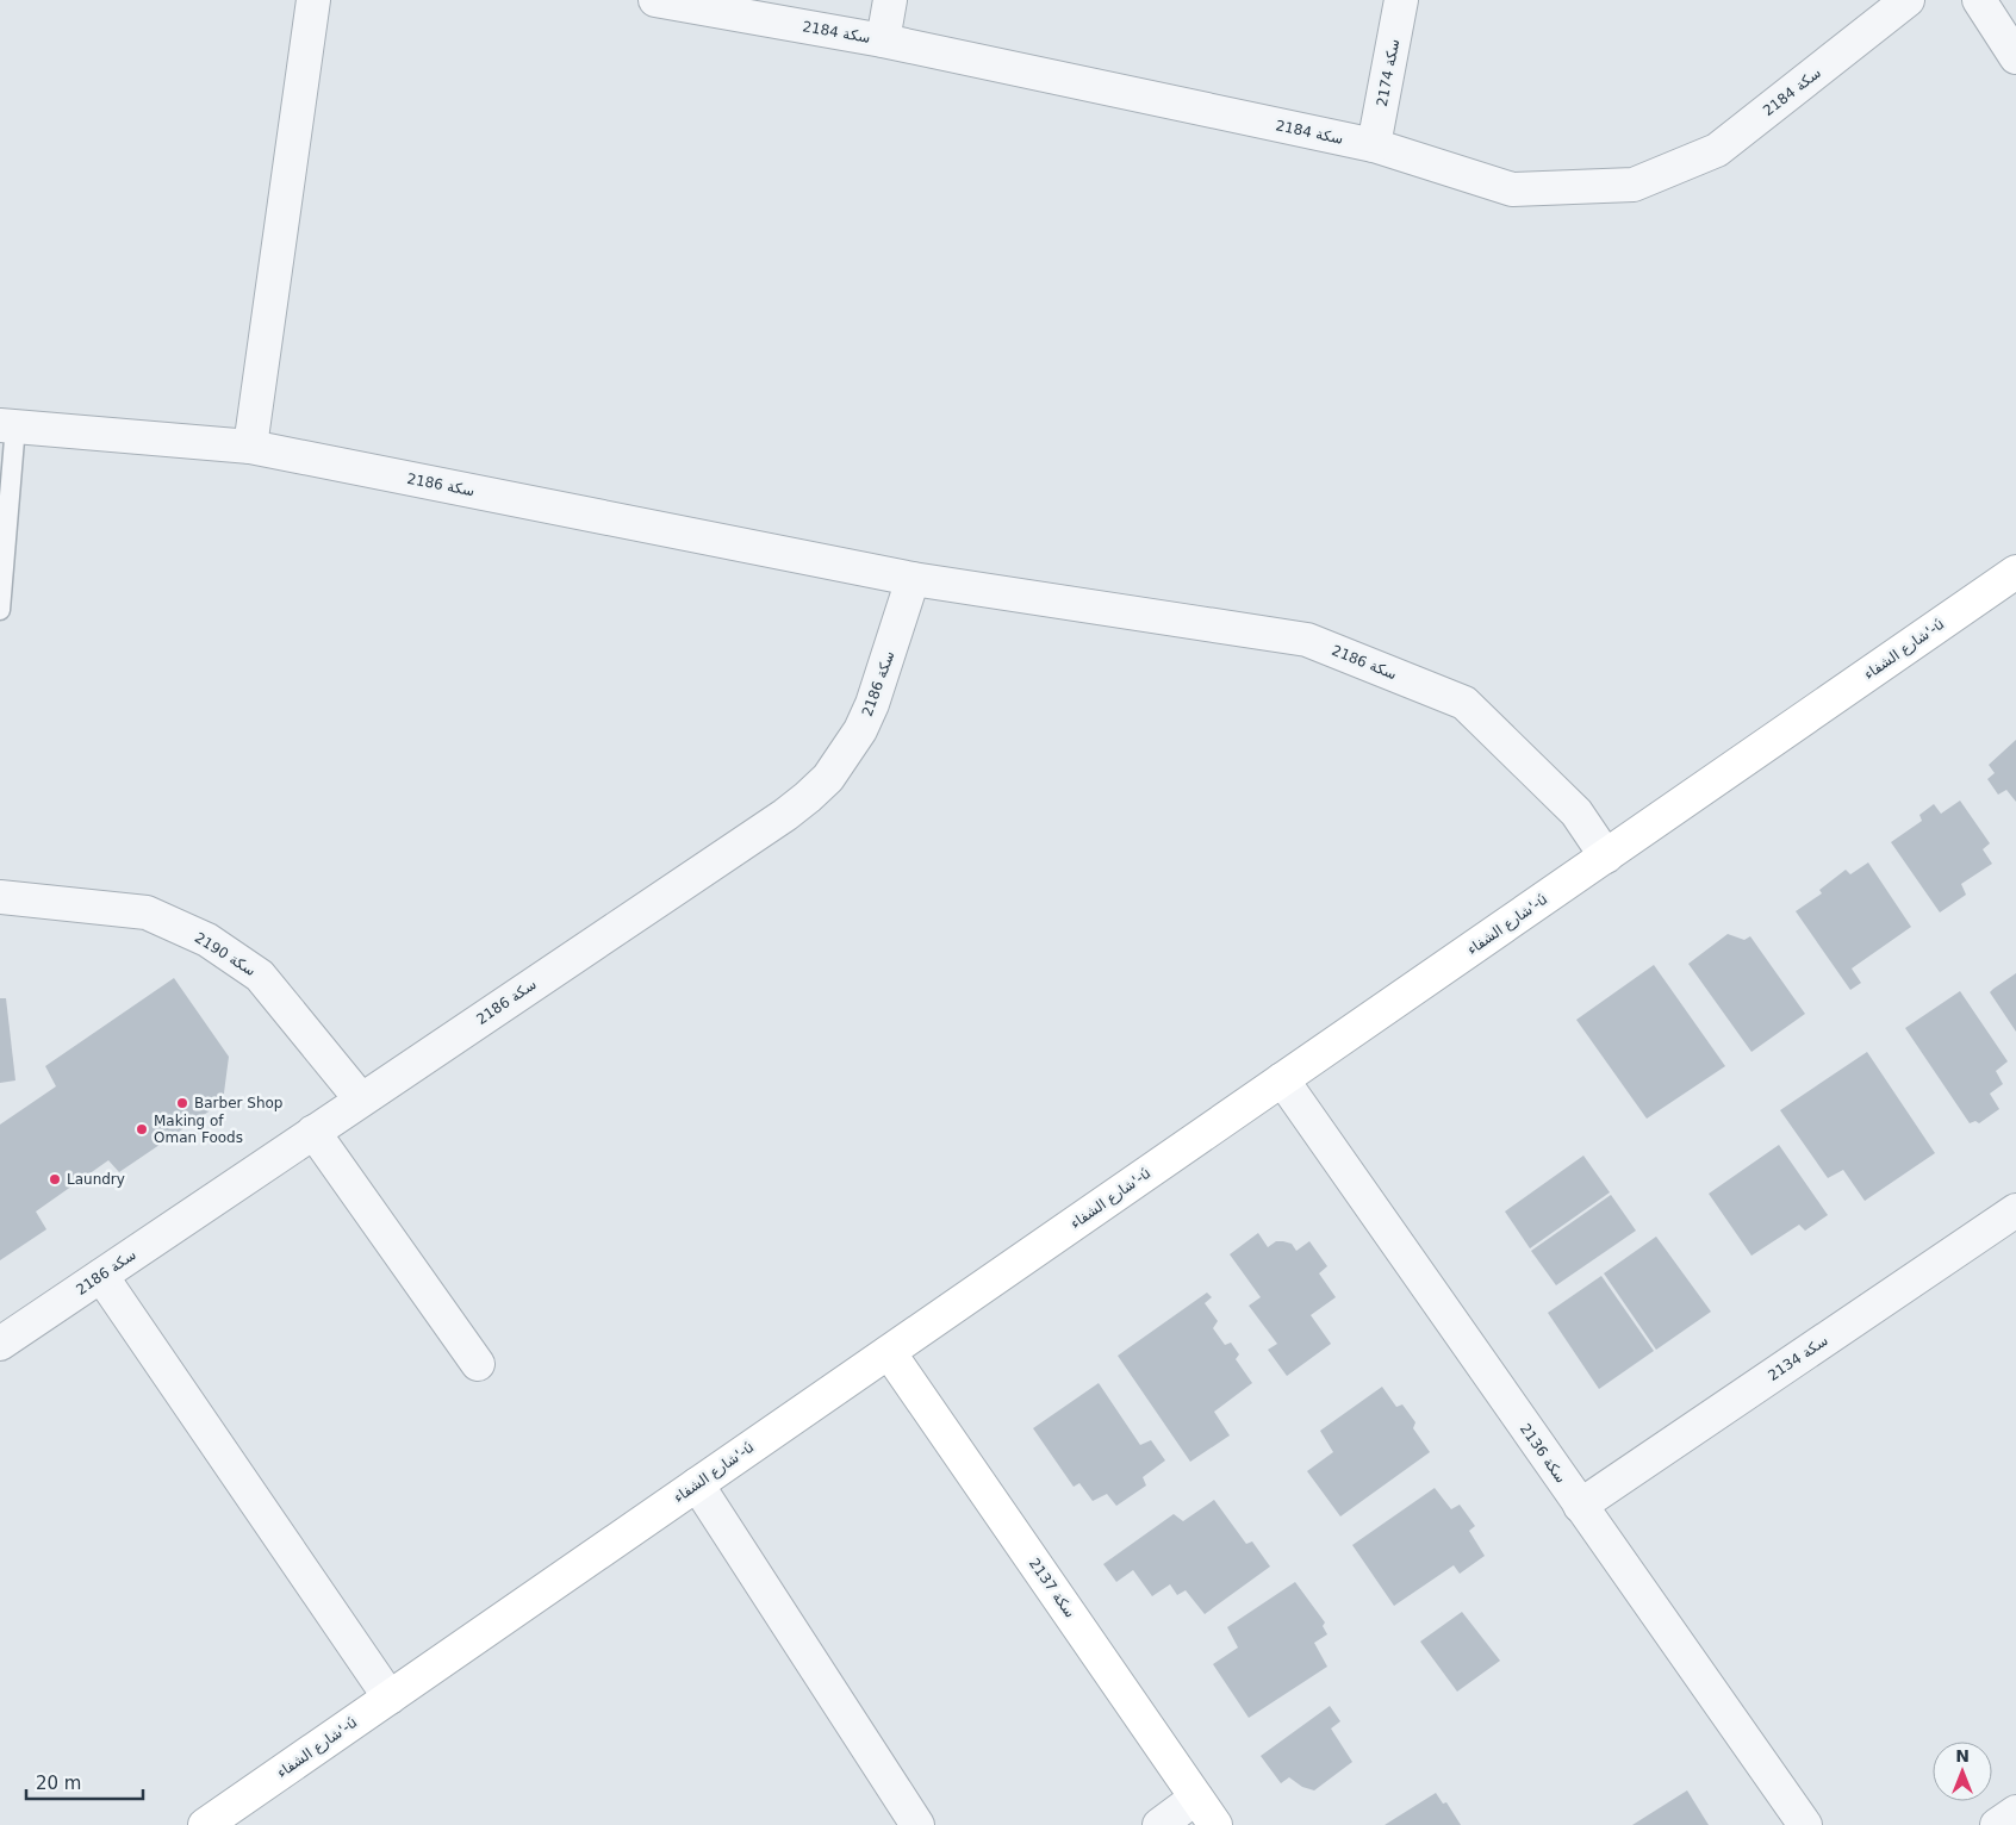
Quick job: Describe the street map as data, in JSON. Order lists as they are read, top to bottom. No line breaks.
{"streets":{"street":["سكة 2184","سكة 2174","سكة 2186","شارع الشفاء'-ú","سكة 2190","سكة 2134","سكة 2136","سكة 2137"]},"crossings":[["سكة 2184","سكة 2174"],["سكة 2186","شارع الشفاء'-ú"],["سكة 2186","سكة 2190"],["شارع الشفاء'-ú","سكة 2136"],["شارع الشفاء'-ú","سكة 2137"],["سكة 2134","سكة 2136"]],"places":["Barber Shop","Making of Oman Foods","Laundry"],"scale_bar":"20 m","north":"top"}
